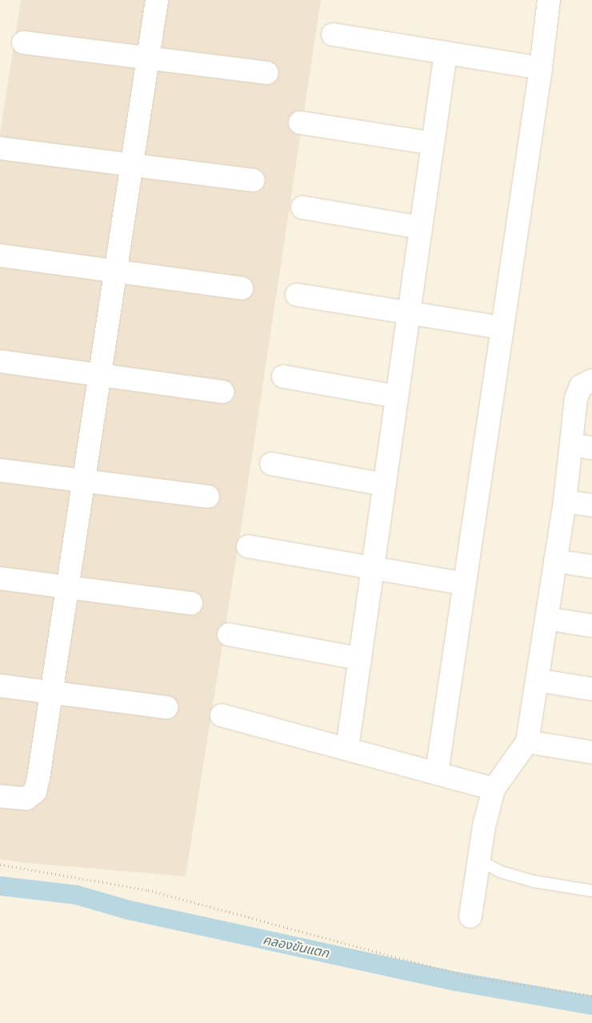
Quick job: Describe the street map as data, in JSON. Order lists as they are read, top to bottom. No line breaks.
{"water":["คลองขันแตก"]}
